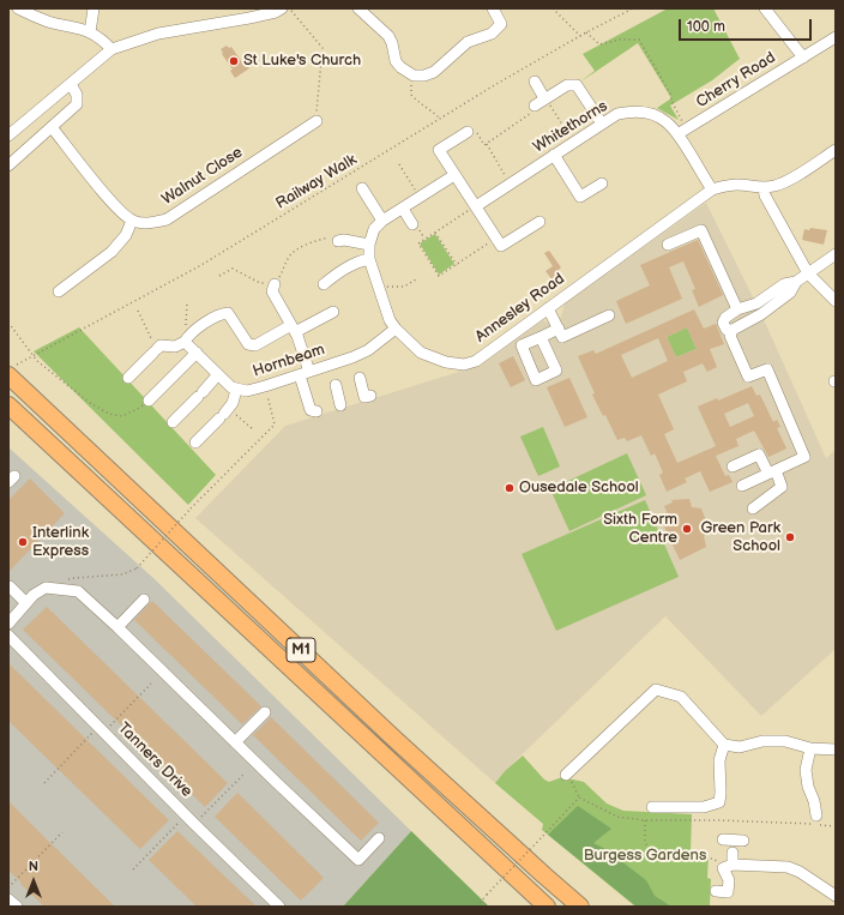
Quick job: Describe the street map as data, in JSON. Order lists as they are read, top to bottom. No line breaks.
{"streets":{"highway":["M1"],"street":["Cherry Road","Whitethorns","Walnut Close","Annesley Road","Hornbeam","Tanners Drive"],"path":["Railway Walk"]},"crossings":[["Cherry Road","Whitethorns"],["Whitethorns","Annesley Road"],["Railway Walk","M1"],["Annesley Road","Hornbeam"]],"parks":["Burgess Gardens"],"places":["St Luke's Church","Ousedale School","Sixth Form Centre","Green Park School","Interlink Express"],"scale_bar":"100 m","north":"top"}
